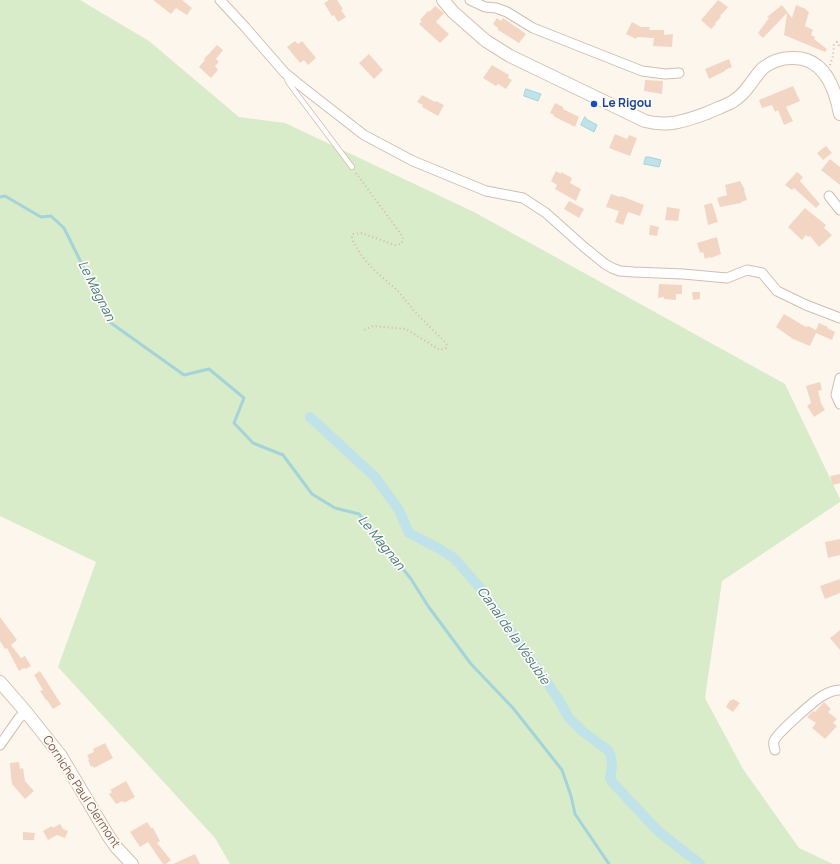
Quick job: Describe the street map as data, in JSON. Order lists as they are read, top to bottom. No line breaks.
{"streets":{"street":["Corniche Paul Clermont"]},"water":["Le Magnan","Canal de la Vésubie"],"places":["Le Rigou"]}
